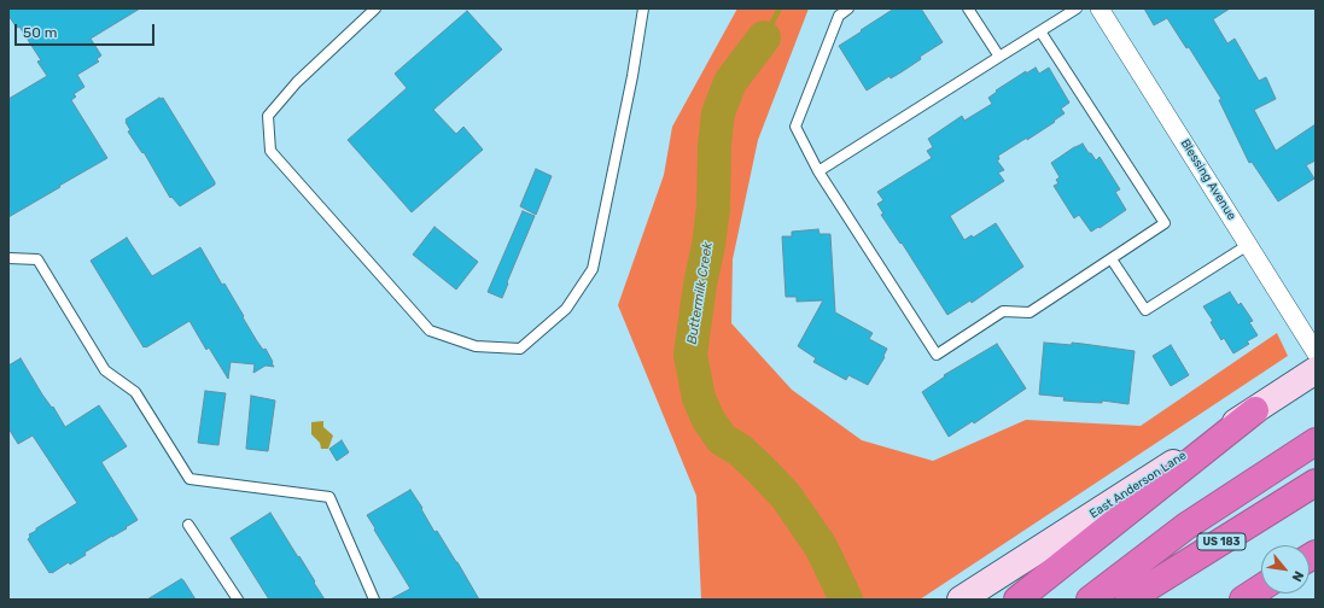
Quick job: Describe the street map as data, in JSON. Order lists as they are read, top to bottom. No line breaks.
{"streets":{"highway":["US 183"],"main road":["East Anderson Lane"],"street":["Blessing Avenue"]},"water":["Buttermilk Creek"],"scale_bar":"50 m","north":"bottom right"}
